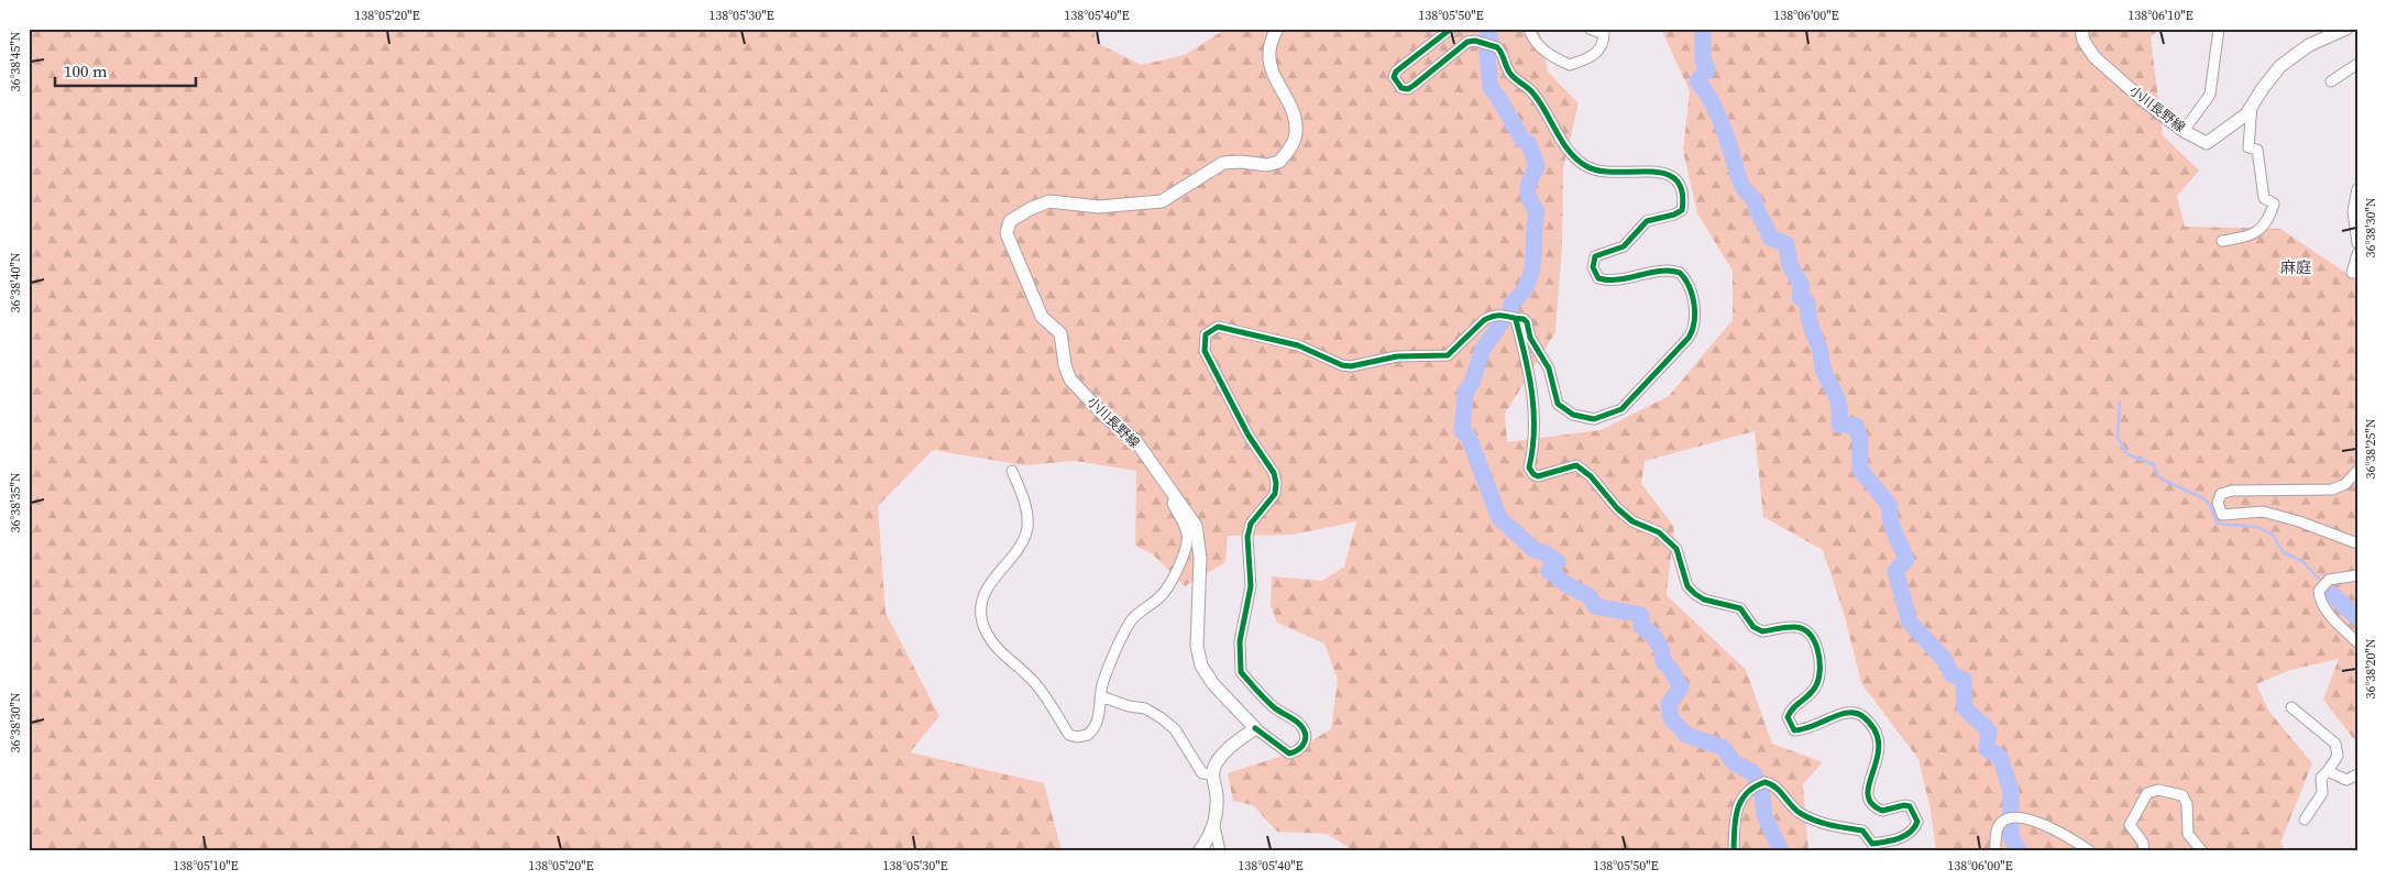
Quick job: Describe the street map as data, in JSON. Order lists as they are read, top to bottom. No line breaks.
{"streets":{"main road":["小川長野線"]},"districts":["麻庭"],"scale_bar":"100 m","coordinates":["138°05'20\"E","138°05'30\"E","138°05'40\"E","138°05'50\"E","138°06'00\"E","138°06'10\"E","36°38'45\"N","36°38'30\"N","36°38'40\"N","36°38'25\"N","36°38'35\"N","36°38'20\"N","138°05'10\"E"]}
